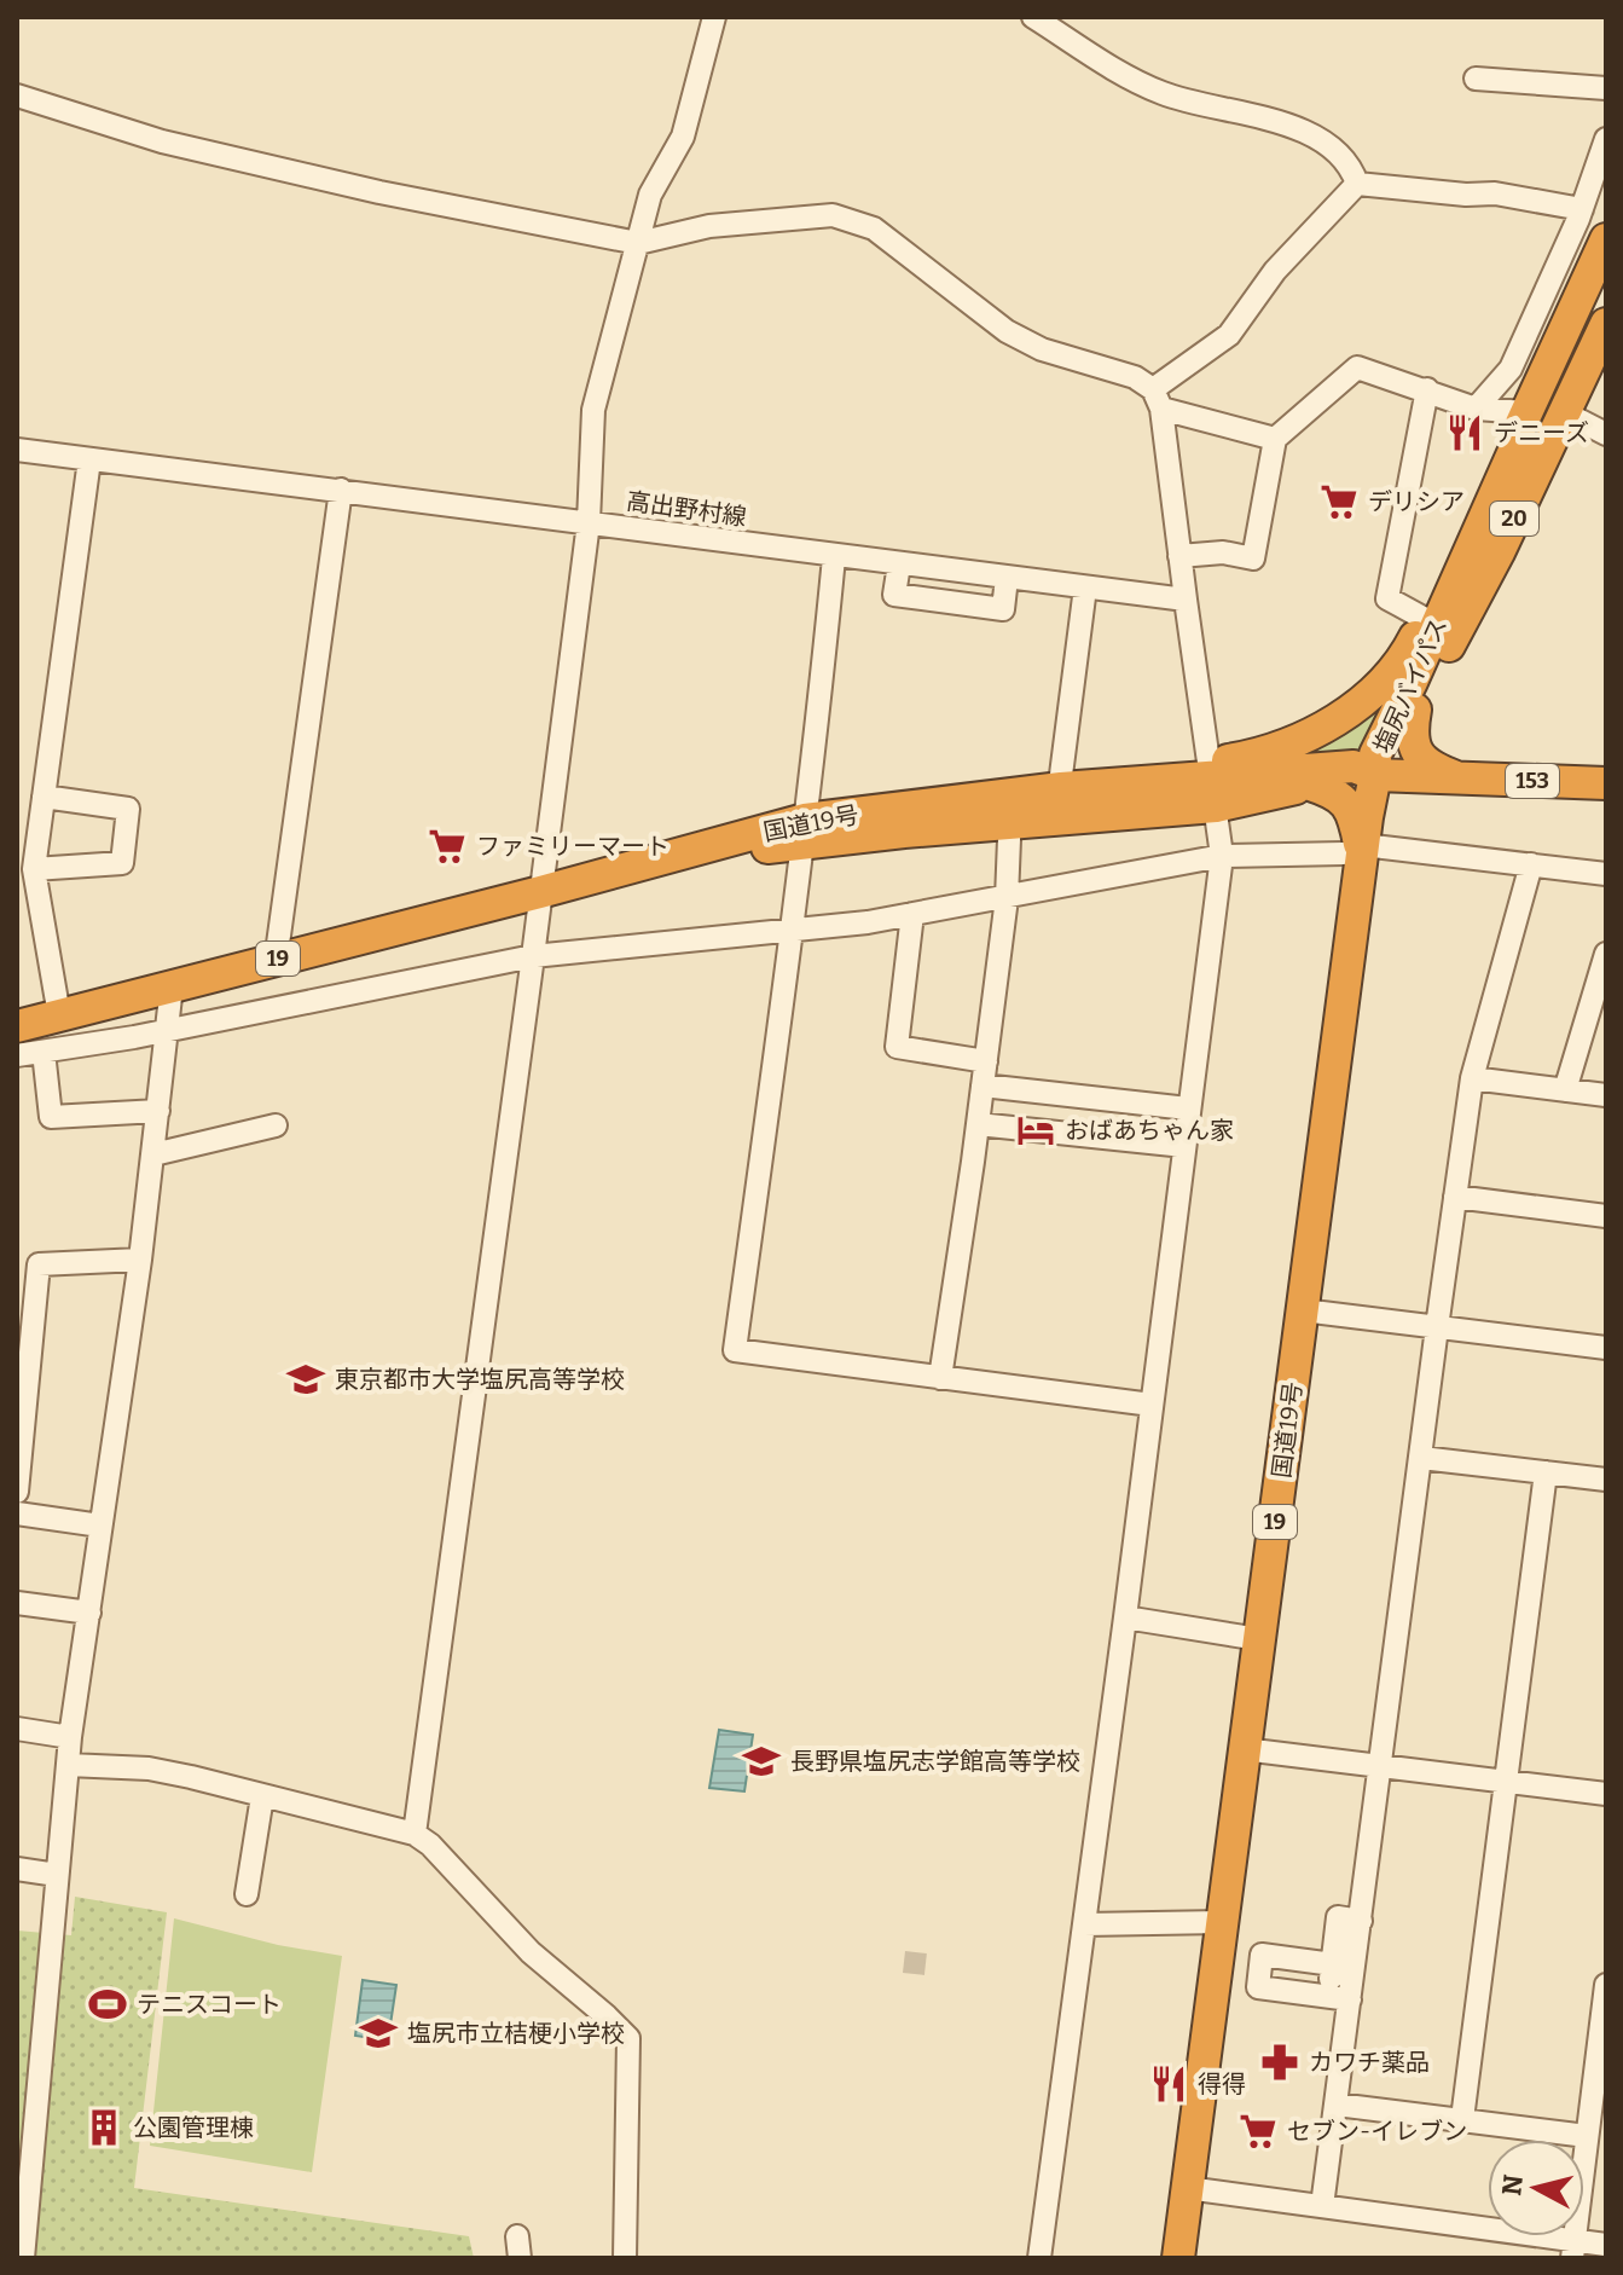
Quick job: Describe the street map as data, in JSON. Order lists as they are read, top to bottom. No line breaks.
{"streets":{"highway":["20","塩尻バイパス","153","国道19号","19"],"street":["高出野村線"]},"crossings":[["塩尻バイパス","153"],["塩尻バイパス","国道19号"],["153","国道19号"]],"places":{"restaurant":["デニーズ","得得"],"supermarket":["デリシア","ファミリーマート","セブン-イレブン"],"hotel":["おばあちゃん家"],"school or university":["東京都市大学塩尻高等学校","長野県塩尻志学館高等学校","塩尻市立桔梗小学校"],"sports":["テニスコート"],"pharmacy":["カワチ薬品"],"building":["公園管理棟"]},"north":"left"}
